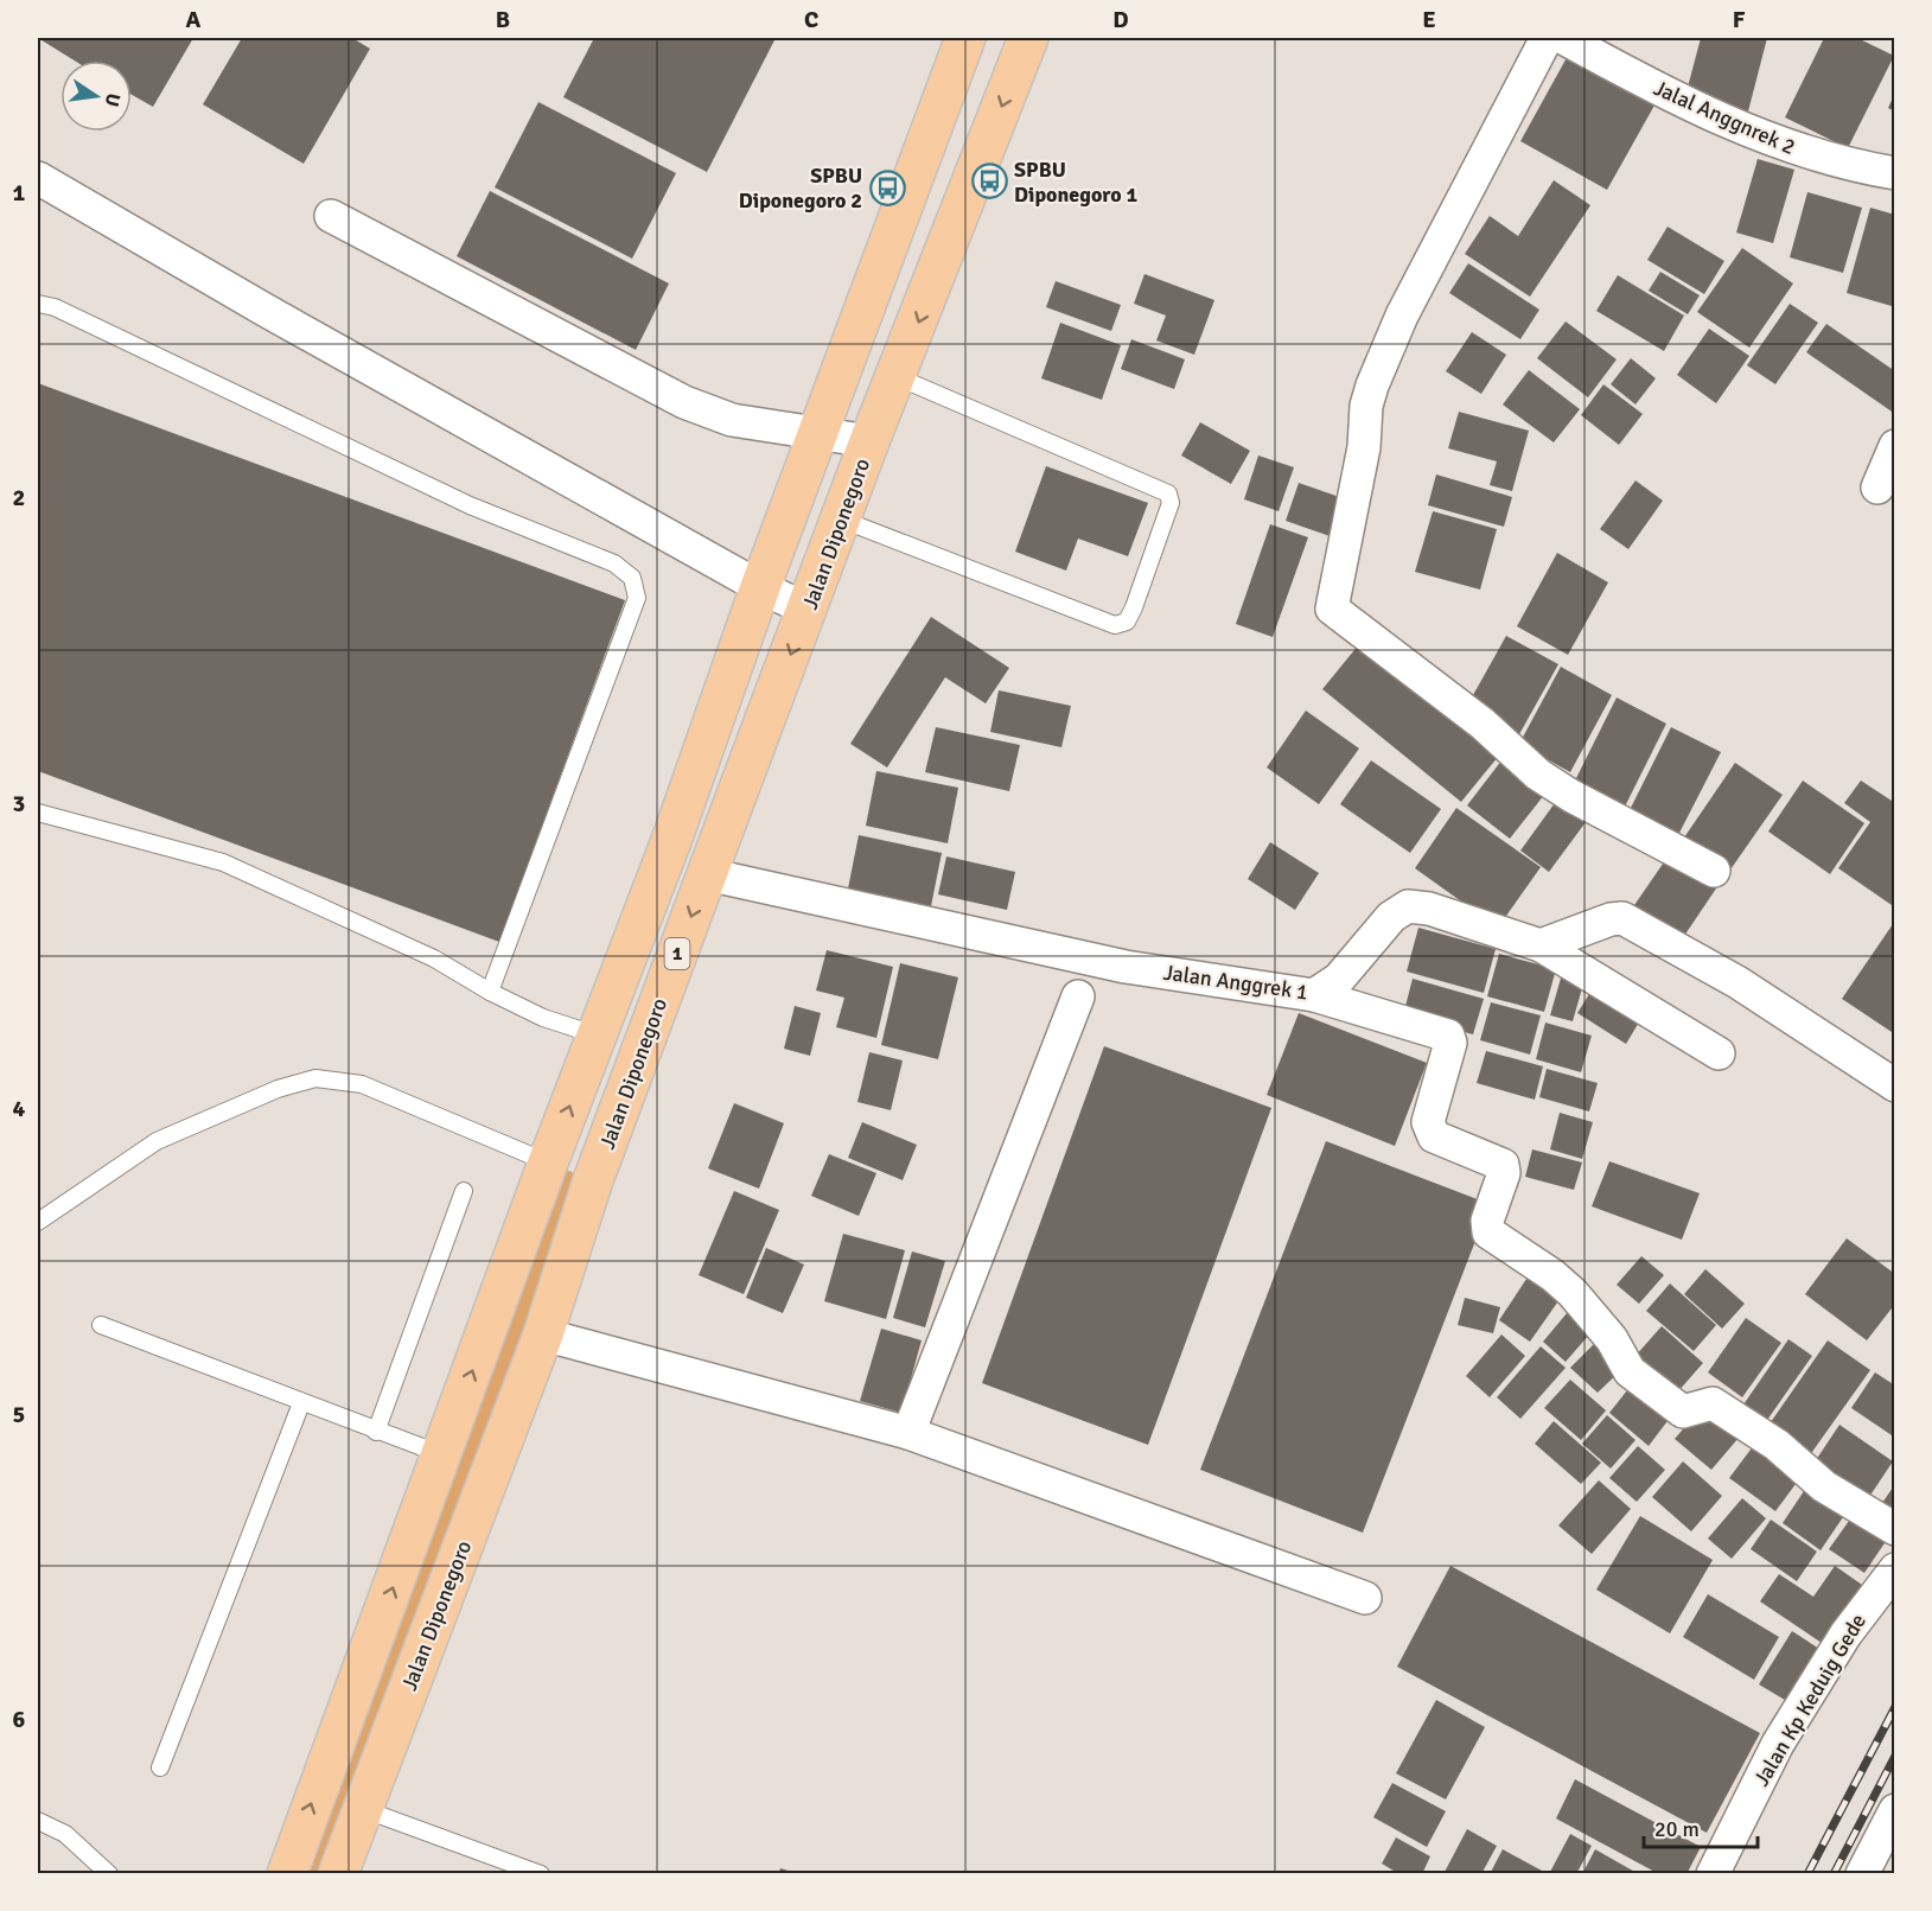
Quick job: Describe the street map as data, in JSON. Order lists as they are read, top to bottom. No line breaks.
{"streets":{"highway":["Jalan Diponegoro","1"],"street":["Jalal Anggnrek 2","Jalan Anggrek 1","Jalan Kp Keduig Gede"]},"crossings":[["Jalan Diponegoro","Jalan Anggrek 1"]],"places":{"bus stop":["SPBU Diponegoro 1","SPBU Diponegoro 2"]},"scale_bar":"20 m","north":"right","grid":{"columns":["A","B","C","D","E","F"],"rows":["1","2","3","4","5","6"]}}
